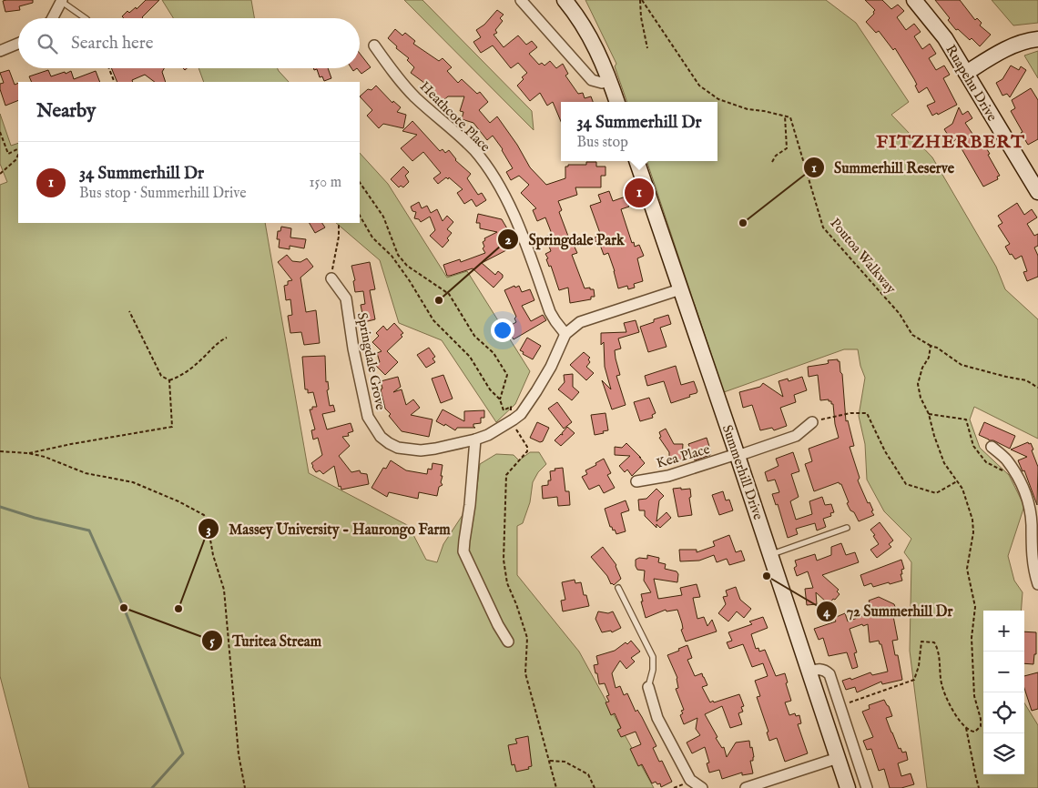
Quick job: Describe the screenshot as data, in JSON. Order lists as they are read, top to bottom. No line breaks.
{"streets":{"main road":["Ruapehu Drive","Summerhill Drive"],"street":["Heathcote Place","Springdale Grove","Kea Place"],"path":["Poutoa Walkway"]},"crossings":[["Heathcote Place","Springdale Grove"],["Kea Place","Summerhill Drive"]],"districts":["FITZHERBERT"],"places":["Summerhill Reserve","Springdale Park","72 Summerhill Dr","Turitea Stream","Massey University - Haurongo Farm"],"page":{"search":"Search here","heading":"Nearby","popup":["34 Summerhill Dr","Bus stop"],"list":[{"mark":"1","name":"34 Summerhill Dr","note":"Bus stop · Summerhill Drive","value":"150 m"}],"pins":"1","map_buttons":["+","−"]}}
